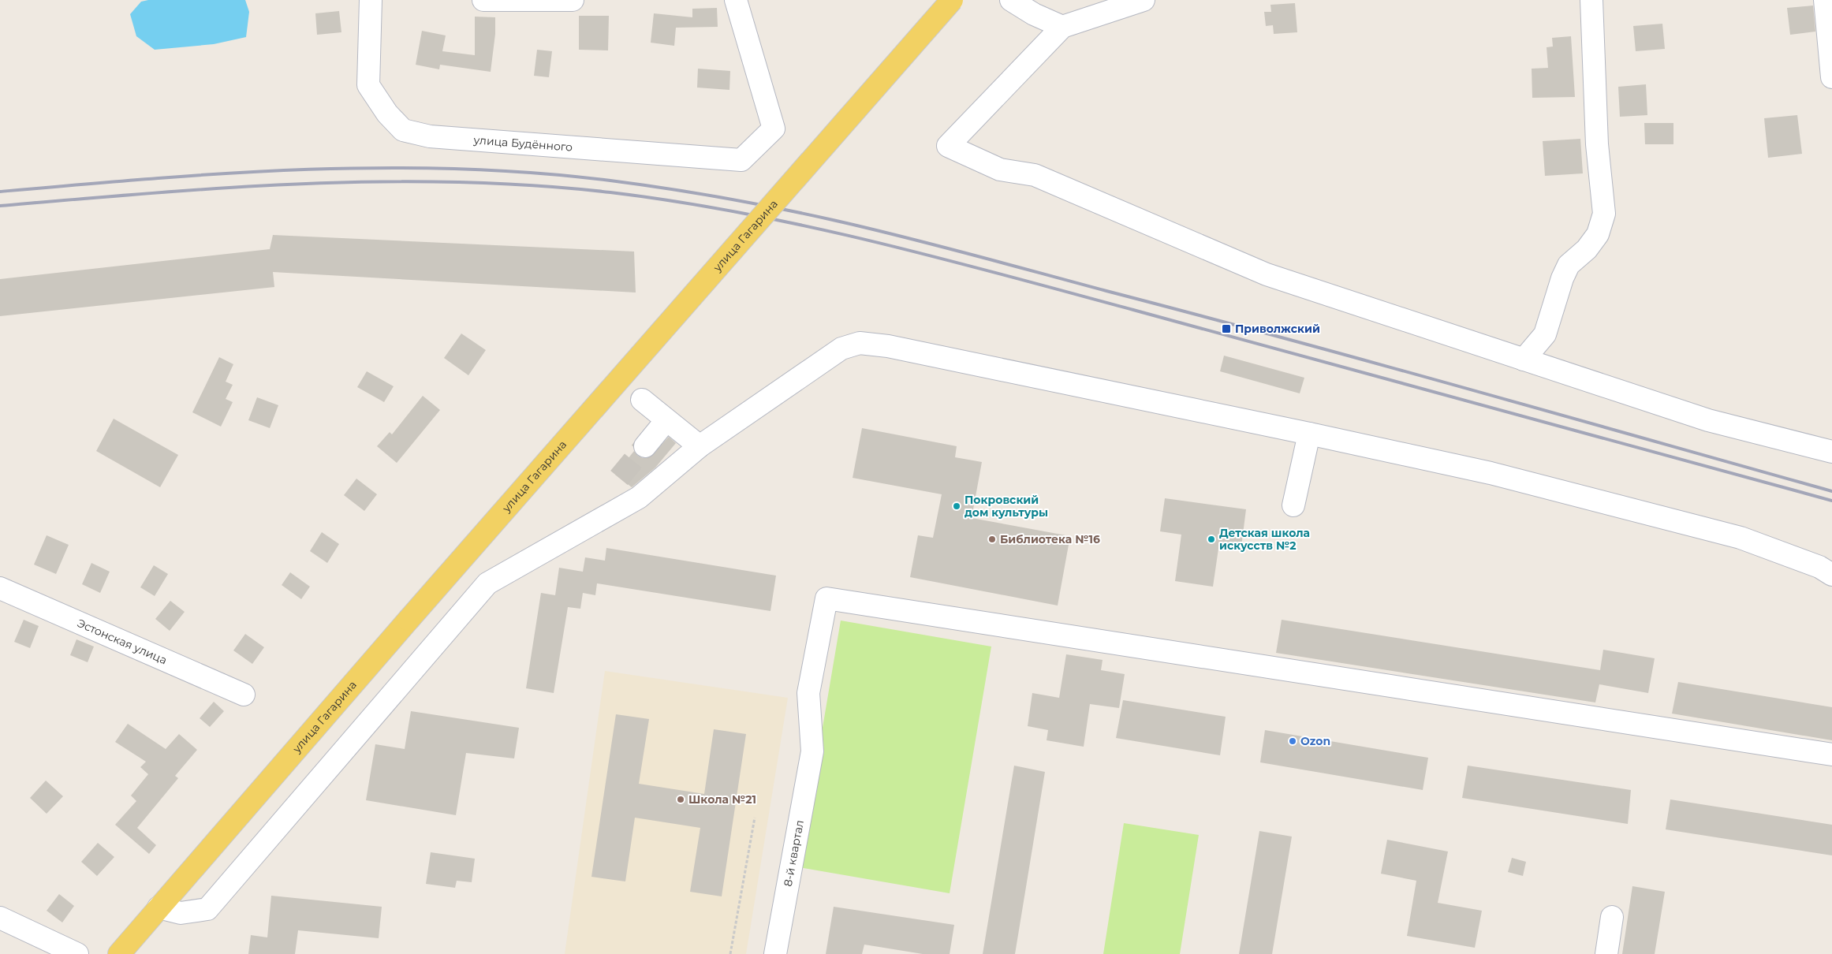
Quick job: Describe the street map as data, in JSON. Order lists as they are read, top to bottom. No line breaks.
{"streets":{"main road":["улица Гагарина"],"street":["улица Будённого","Эстонская улица","8-й квартал"]},"places":{"transit":["Приволжский"],"other":["Покровский дом культуры","Библиотека №16","Детская школа искусств №2","Ozon","Школа №21"]}}
